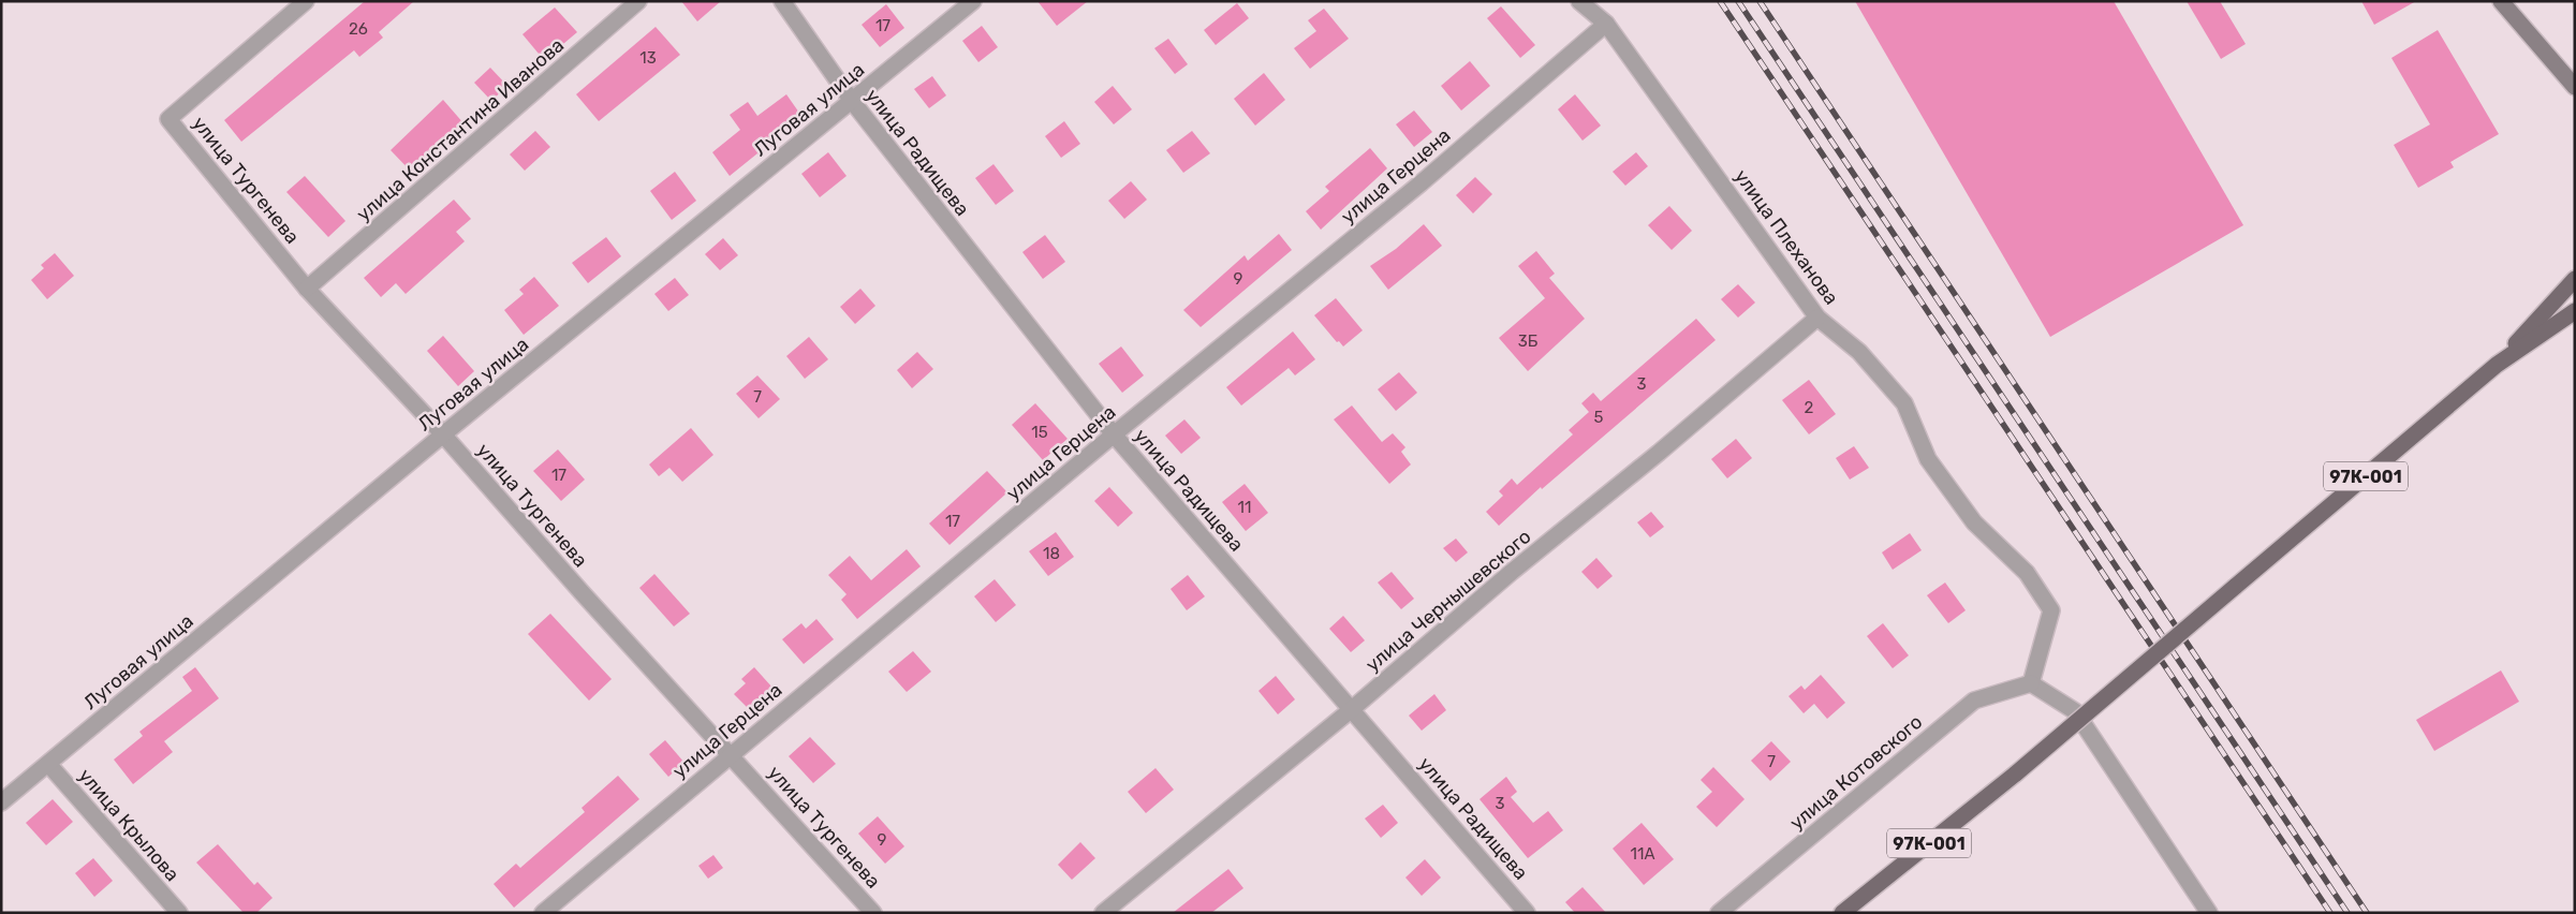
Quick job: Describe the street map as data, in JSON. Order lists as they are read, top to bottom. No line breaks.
{"streets":{"main road":["97К-001"],"street":["Луговая улица","улица Константина Иванова","улица Радищева","улица Герцена","улица Тургенева","улица Плеханова","улица Чернышевского","улица Котовского","улица Крылова"]},"crossings":[["Луговая улица","улица Радищева"],["Луговая улица","улица Тургенева"],["Луговая улица","улица Крылова"],["улица Константина Иванова","улица Тургенева"],["улица Радищева","улица Герцена"],["улица Радищева","улица Чернышевского"],["улица Герцена","улица Тургенева"],["улица Герцена","улица Плеханова"],["улица Плеханова","улица Чернышевского"],["улица Плеханова","улица Котовского"]],"house_numbers":["17","26","13","9","3Б","3","7","2","5","15","17","11","17","18","7","3","9","11А"]}
